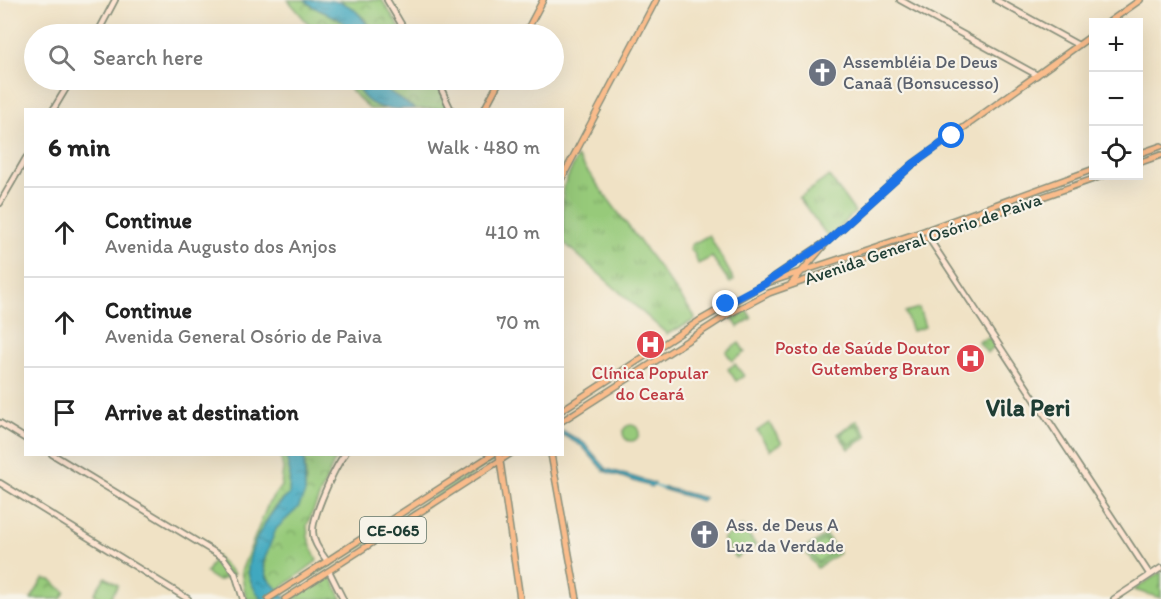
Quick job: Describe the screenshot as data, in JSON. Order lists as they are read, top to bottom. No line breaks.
{"streets":{"main road":["Avenida General Osório de Paiva","CE-065"]},"districts":["Vila Peri"],"places":{"church":["Assembléia De Deus Canaã (Bonsucesso)","Ass. de Deus A Luz da Verdade"],"hospital":["Clínica Popular do Ceará","Posto de Saúde Doutor Gutemberg Braun"]},"page":{"map_buttons":["+","−"],"search":"Search here","heading":["6 min","Walk · 480 m"],"list":[["Continue","Avenida Augusto dos Anjos","410 m"],["Continue","Avenida General Osório de Paiva","70 m"],"Arrive at destination"]}}
